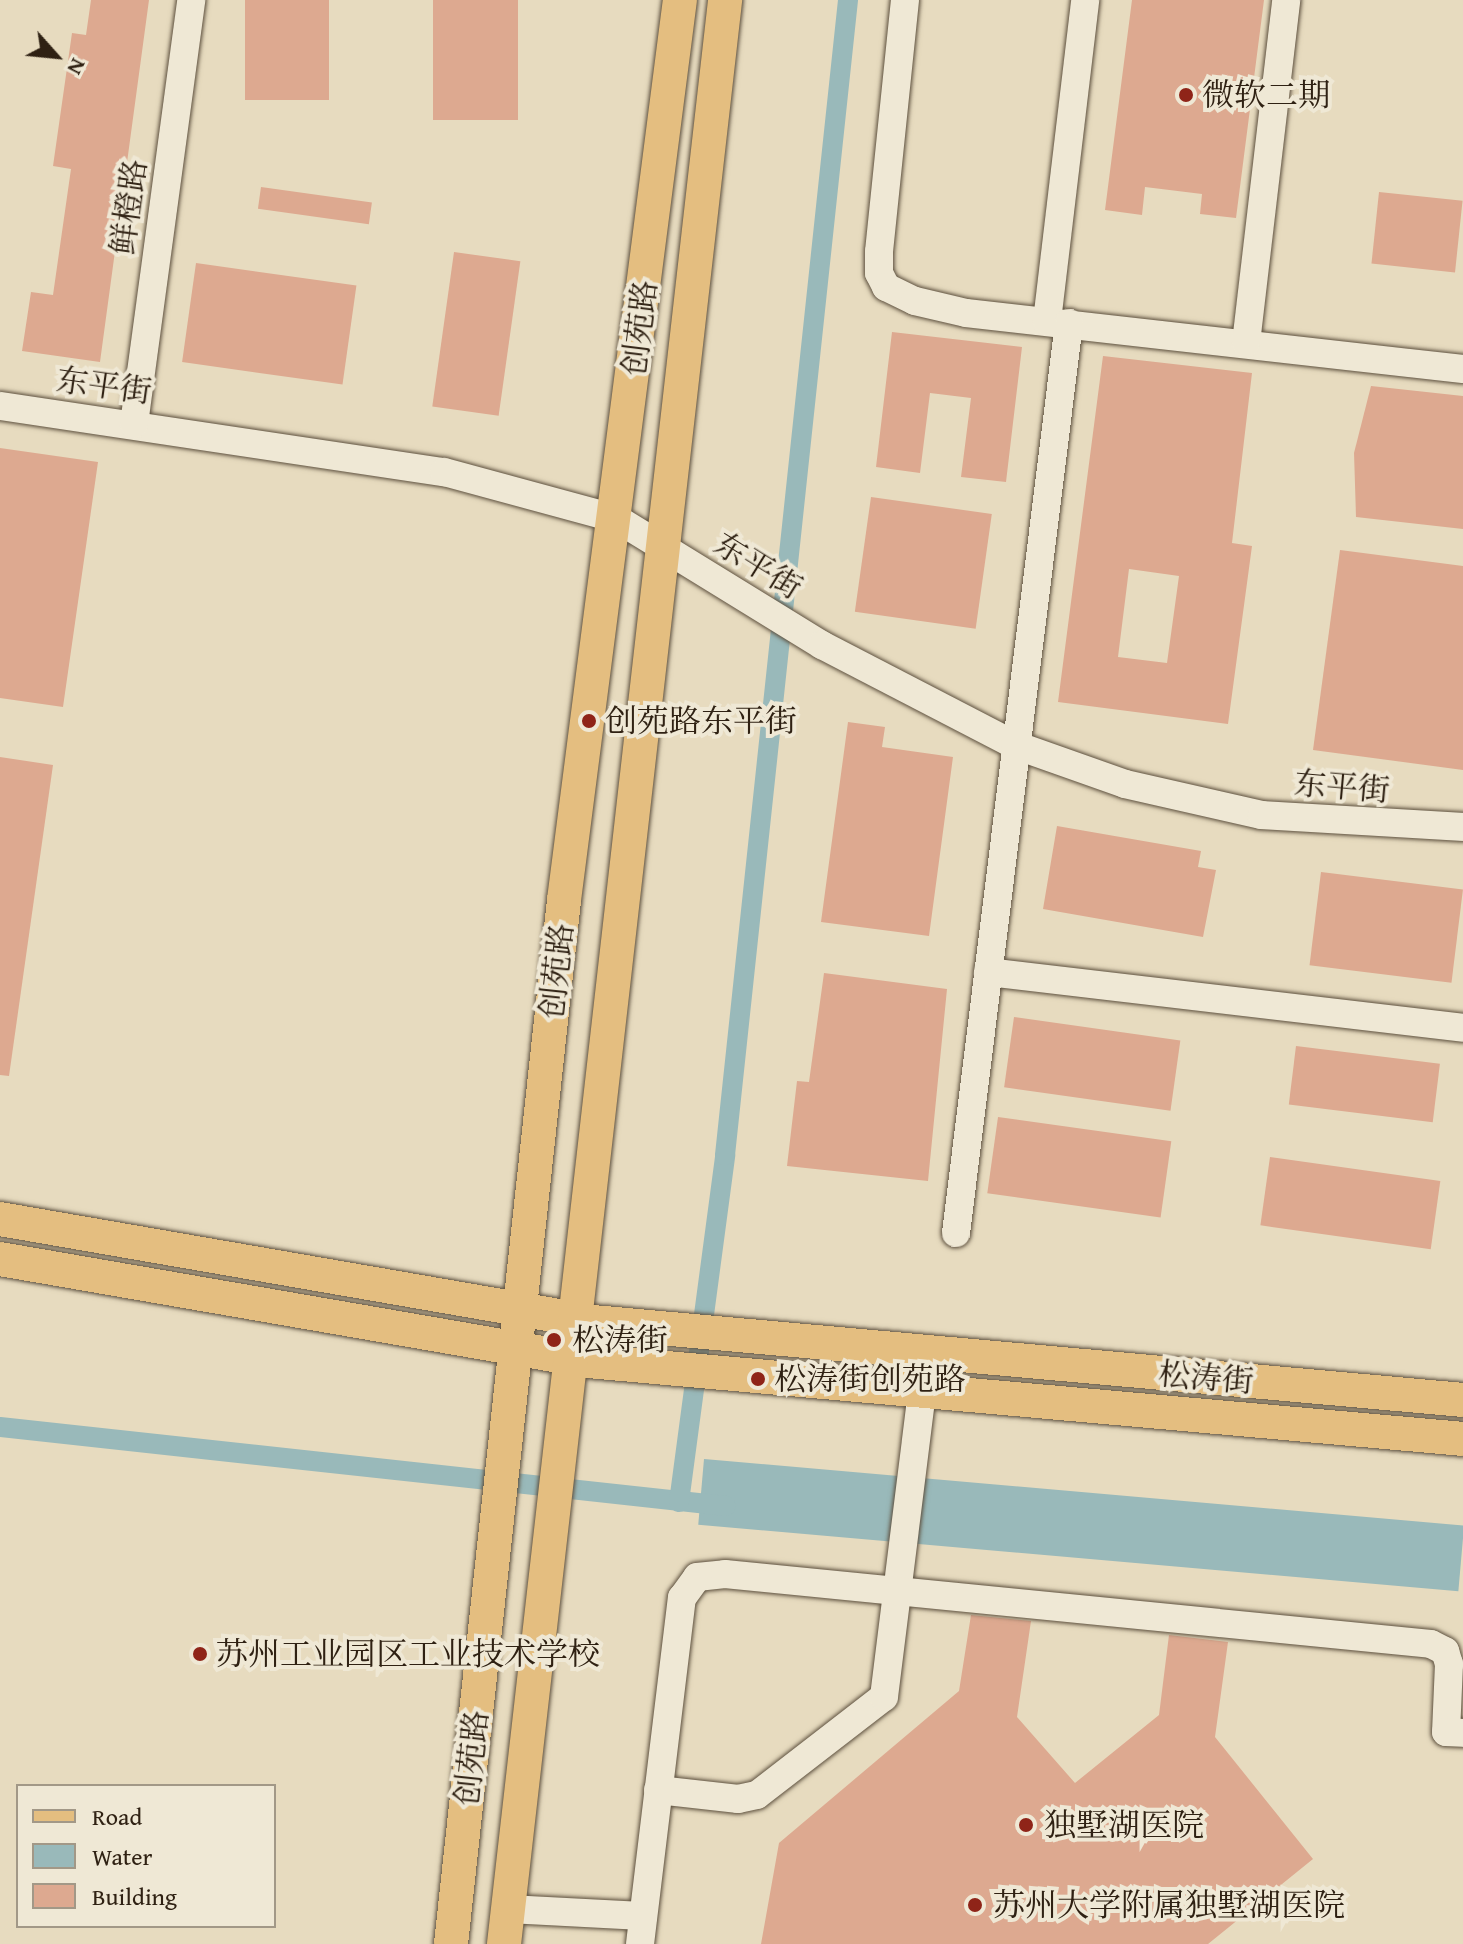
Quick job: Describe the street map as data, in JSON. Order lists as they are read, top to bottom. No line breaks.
{"streets":{"main road":["创苑路","松涛街"],"street":["鲜橙路","东平街"]},"crossings":[["鲜橙路","东平街"],["创苑路","东平街"],["创苑路","松涛街"]],"places":["微软二期","创苑路东平街","松涛街","松涛街创苑路","苏州工业园区工业技术学校","独墅湖医院","苏州大学附属独墅湖医院"],"legend":["Road","Water","Building"],"north":"bottom right"}
